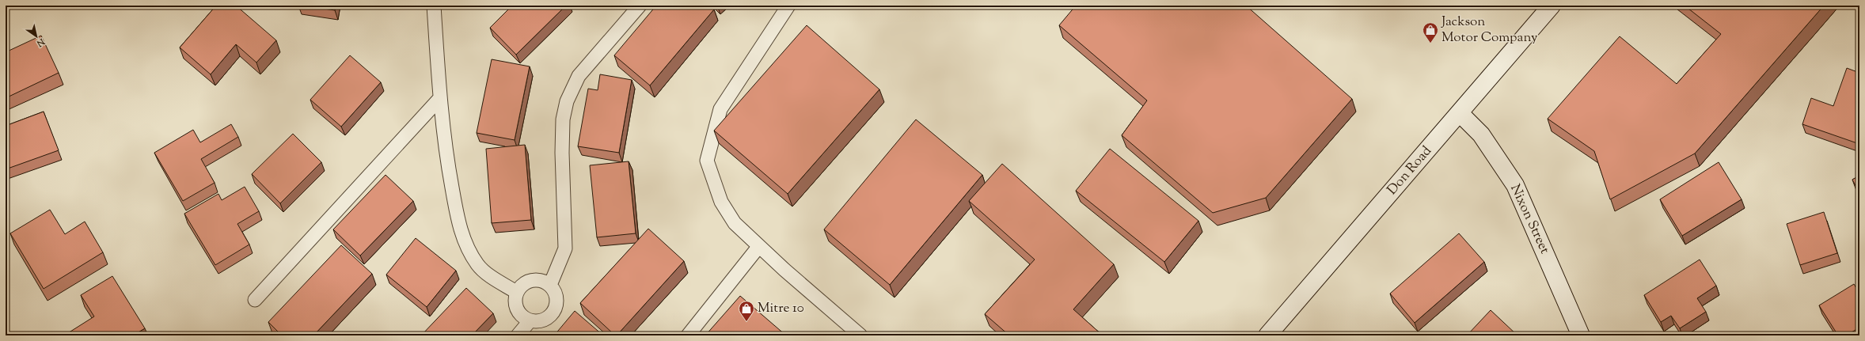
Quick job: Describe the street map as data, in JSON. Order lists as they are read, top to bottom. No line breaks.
{"streets":{"main road":["Don Road","Nixon Street"]},"crossings":[["Don Road","Nixon Street"]],"places":{"shop":["Jackson Motor Company","Mitre 10"]},"north":"bottom right"}
